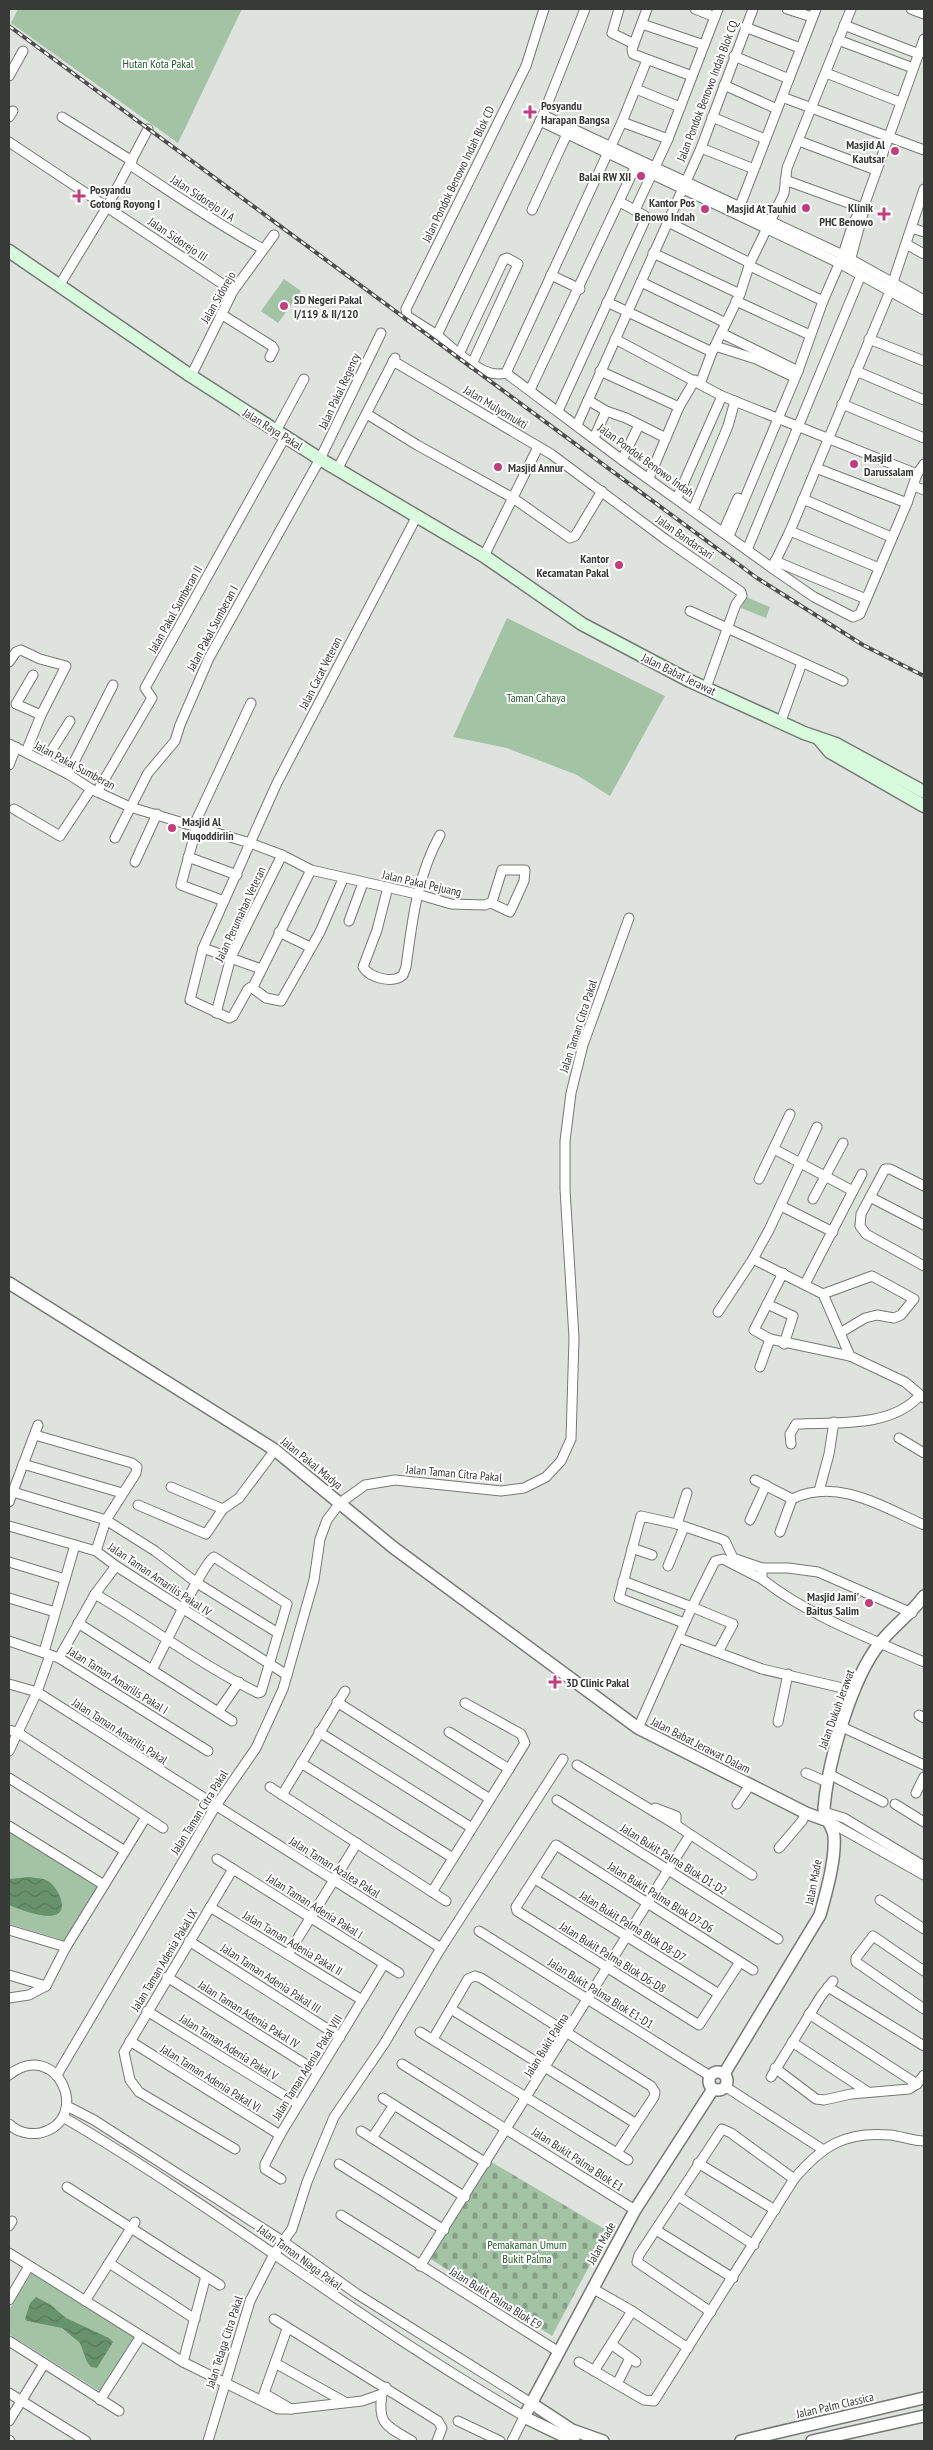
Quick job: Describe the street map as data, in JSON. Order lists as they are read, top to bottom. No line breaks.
{"streets":{"main road":["Jalan Raya Pakal","Jalan Babat Jerawat"],"street":["Jalan Pondok Benowo Indah Blok CQ","Jalan Pondok Benowo Indah Blok CD","Jalan Sidorejo II A","Jalan Sidorejo III","Jalan Sidorejo","Jalan Pakal Regency","Jalan Mulyomukti","Jalan Pondok Benowo Indah","Jalan Bandarsari","Jalan Pakal Sumberan II","Jalan Pakal Sumberan I","Jalan Cacat Veteran","Jalan Pakal Sumberan","Jalan Pakal Pejuang","Jalan Perumahan Veteran","Jalan Taman Citra Pakal","Jalan Pakal Madya","Jalan Taman Amarilis Pakal IV","Jalan Taman Amarilis Pakal I","Jalan Dukuh Jerawat","Jalan Taman Amarilis Pakal","Jalan Babat Jerawat Dalam","Jalan Bukit Palma Blok D1-D2","Jalan Taman Azalea Pakal","Jalan Made","Jalan Bukit Palma Blok D7-D6","Jalan Taman Adenia Pakal I","Jalan Bukit Palma Blok D8-D7","Jalan Taman Adenia Pakal II","Jalan Bukit Palma Blok D6-D8","Jalan Taman Adenia Pakal IX","Jalan Taman Adenia Pakal III","Jalan Bukit Palma Blok E1-D1","Jalan Taman Adenia Pakal IV","Jalan Bukit Palma","Jalan Taman Adenia Pakal V","Jalan Taman Adenia Pakal VIII","Jalan Taman Adenia Pakal VI","Jalan Bukit Palma Blok E1","Jalan Taman Niaga Pakal","Jalan Bukit Palma Blok E9","Jalan Telaga Citra Pakal","Jalan Palm Classica"]},"crossings":[["Jalan Pondok Benowo Indah Blok CQ","Jalan Pondok Benowo Indah"],["Jalan Sidorejo II A","Jalan Sidorejo"],["Jalan Sidorejo III","Jalan Sidorejo"],["Jalan Sidorejo","Jalan Raya Pakal"],["Jalan Pakal Regency","Jalan Raya Pakal"],["Jalan Pakal Regency","Jalan Pakal Sumberan I"],["Jalan Mulyomukti","Jalan Raya Pakal"],["Jalan Mulyomukti","Jalan Bandarsari"],["Jalan Raya Pakal","Jalan Pakal Sumberan II"],["Jalan Raya Pakal","Jalan Pakal Sumberan I"],["Jalan Raya Pakal","Jalan Cacat Veteran"],["Jalan Raya Pakal","Jalan Babat Jerawat"],["Jalan Bandarsari","Jalan Babat Jerawat"],["Jalan Pakal Sumberan II","Jalan Pakal Sumberan"],["Jalan Pakal Sumberan I","Jalan Pakal Sumberan"],["Jalan Cacat Veteran","Jalan Pakal Pejuang"],["Jalan Cacat Veteran","Jalan Perumahan Veteran"],["Jalan Pakal Pejuang","Jalan Perumahan Veteran"],["Jalan Taman Citra Pakal","Jalan Pakal Madya"],["Jalan Taman Citra Pakal","Jalan Taman Amarilis Pakal IV"],["Jalan Taman Citra Pakal","Jalan Taman Amarilis Pakal"],["Jalan Taman Citra Pakal","Jalan Taman Azalea Pakal"],["Jalan Pakal Madya","Jalan Babat Jerawat Dalam"],["Jalan Dukuh Jerawat","Jalan Babat Jerawat Dalam"],["Jalan Dukuh Jerawat","Jalan Made"],["Jalan Taman Amarilis Pakal","Jalan Taman Azalea Pakal"],["Jalan Babat Jerawat Dalam","Jalan Made"],["Jalan Bukit Palma Blok D1-D2","Jalan Bukit Palma"],["Jalan Taman Azalea Pakal","Jalan Telaga Citra Pakal"],["Jalan Made","Jalan Bukit Palma Blok E1-D1"],["Jalan Made","Jalan Bukit Palma Blok E1"],["Jalan Made","Jalan Taman Niaga Pakal"],["Jalan Made","Jalan Bukit Palma Blok E9"],["Jalan Bukit Palma Blok D7-D6","Jalan Bukit Palma Blok D8-D7"],["Jalan Bukit Palma Blok D7-D6","Jalan Bukit Palma Blok D6-D8"],["Jalan Bukit Palma Blok D7-D6","Jalan Bukit Palma"],["Jalan Taman Adenia Pakal I","Jalan Taman Adenia Pakal IX"],["Jalan Taman Adenia Pakal I","Jalan Taman Adenia Pakal VIII"],["Jalan Bukit Palma Blok D8-D7","Jalan Bukit Palma Blok D6-D8"],["Jalan Bukit Palma Blok D8-D7","Jalan Bukit Palma"],["Jalan Taman Adenia Pakal II","Jalan Taman Adenia Pakal IX"],["Jalan Taman Adenia Pakal II","Jalan Taman Adenia Pakal VIII"],["Jalan Bukit Palma Blok D6-D8","Jalan Bukit Palma"],["Jalan Taman Adenia Pakal IX","Jalan Taman Adenia Pakal III"],["Jalan Taman Adenia Pakal IX","Jalan Taman Adenia Pakal IV"],["Jalan Taman Adenia Pakal IX","Jalan Taman Adenia Pakal V"],["Jalan Taman Adenia Pakal IX","Jalan Taman Adenia Pakal VI"],["Jalan Taman Adenia Pakal III","Jalan Taman Adenia Pakal VIII"],["Jalan Bukit Palma Blok E1-D1","Jalan Bukit Palma"],["Jalan Taman Adenia Pakal IV","Jalan Taman Adenia Pakal VIII"],["Jalan Bukit Palma","Jalan Bukit Palma Blok E1"],["Jalan Bukit Palma","Jalan Bukit Palma Blok E9"],["Jalan Taman Adenia Pakal V","Jalan Taman Adenia Pakal VIII"],["Jalan Taman Adenia Pakal VIII","Jalan Taman Adenia Pakal VI"],["Jalan Taman Niaga Pakal","Jalan Telaga Citra Pakal"]],"parks":["Hutan Kota Pakal","Taman Cahaya","Pemakaman Umum Bukit Palma"],"places":{"health":["Posyandu Harapan Bangsa","Posyandu Gotong Royong I","Klinik PHC Benowo","3D Clinic Pakal"],"other":["Masjid Al Kautsar","Balai RW XII","Masjid At Tauhid","Kantor Pos Benowo Indah","SD Negeri Pakal I/119 & II/120","Masjid Darussalam","Masjid Annur","Kantor Kecamatan Pakal","Masjid Al Muqoddiriin","Masjid Jami' Baitus Salim"]}}
